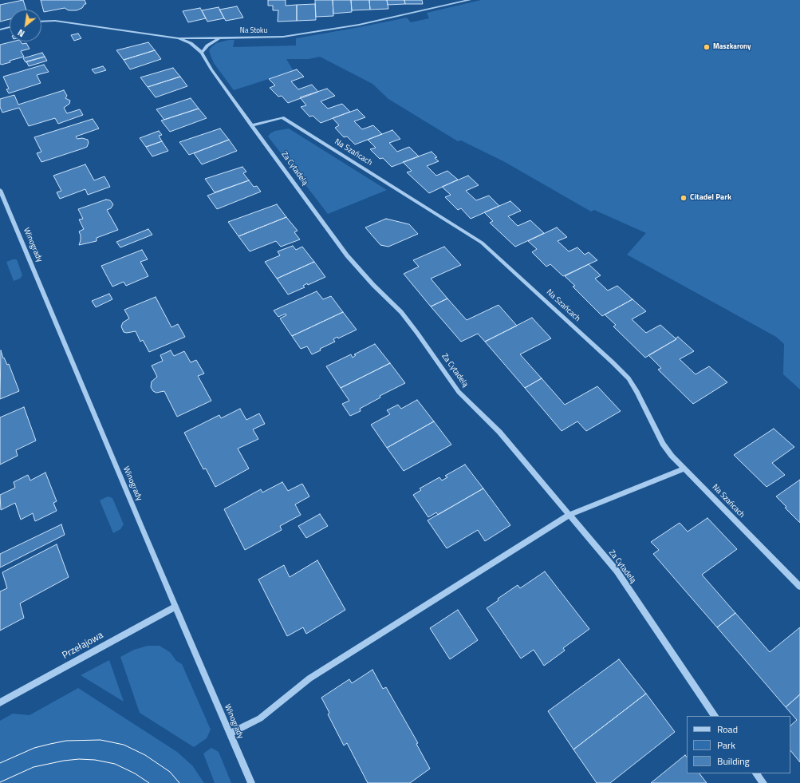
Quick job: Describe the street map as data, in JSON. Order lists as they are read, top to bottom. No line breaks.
{"streets":{"street":["Na Stoku","Na Szańcach","Za Cytadelą","Winogrady","Przełajowa"]},"crossings":[["Na Stoku","Za Cytadelą"],["Na Szańcach","Za Cytadelą"],["Winogrady","Przełajowa"]],"places":["Maszkarony","Citadel Park"],"legend":["Road","Park","Building"],"north":"bottom left"}
